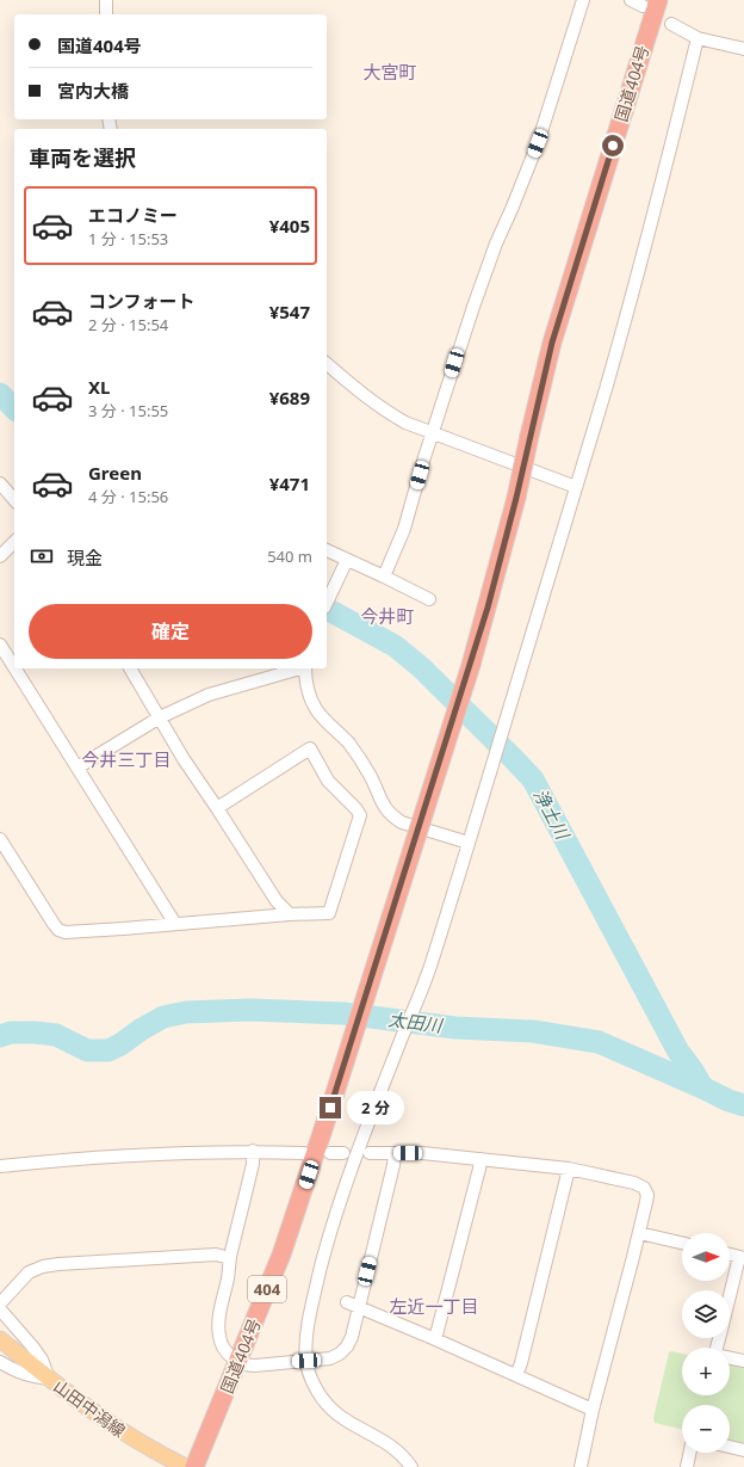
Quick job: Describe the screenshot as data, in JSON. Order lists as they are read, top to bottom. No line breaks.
{"streets":{"highway":["国道404号","404"],"main road":["山田中潟線"]},"districts":["大宮町","今井町","今井三丁目","左近一丁目"],"water":["浄土川","太田川"],"north":"right","page":{"banner":["国道404号","宮内大橋"],"heading":"車両を選択","list":[{"name":"エコノミー","note":"1 分 · 15:53","value":"¥405"},{"name":"コンフォート","note":"2 分 · 15:54","value":"¥547"},{"name":"XL","note":"3 分 · 15:55","value":"¥689"},{"name":"Green","note":"4 分 · 15:56","value":"¥471"}],"pay":["現金","540 m"],"buttons":"確定","bubble":"2 分","map_buttons":["+","−"]}}
